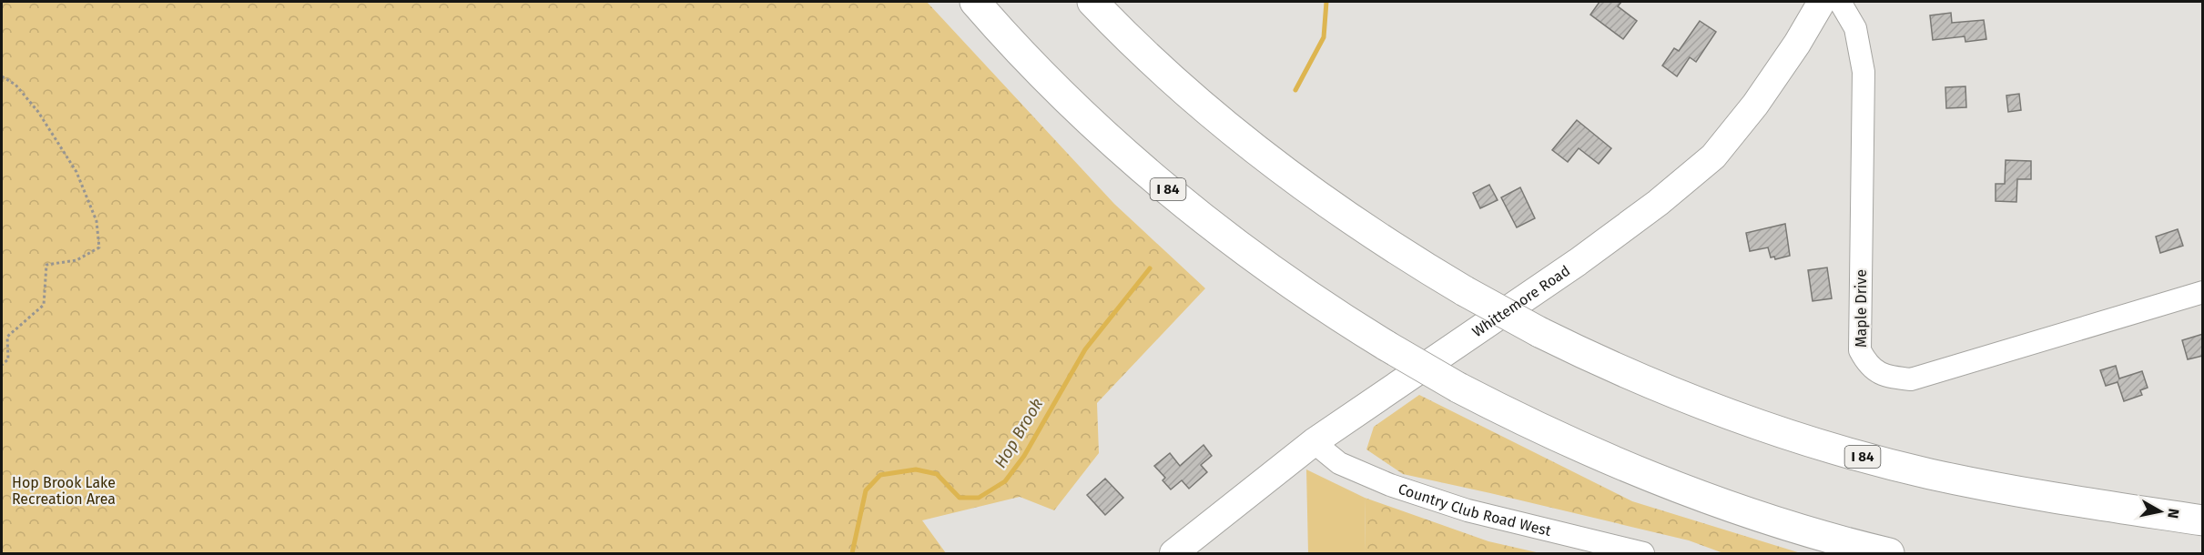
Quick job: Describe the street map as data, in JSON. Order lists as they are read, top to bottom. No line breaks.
{"streets":{"highway":["I 84"],"main road":["Whittemore Road"],"street":["Maple Drive","Country Club Road West"]},"crossings":[["Whittemore Road","Country Club Road West"]],"water":["Hop Brook"],"parks":["Hop Brook Lake Recreation Area"],"north":"right"}
